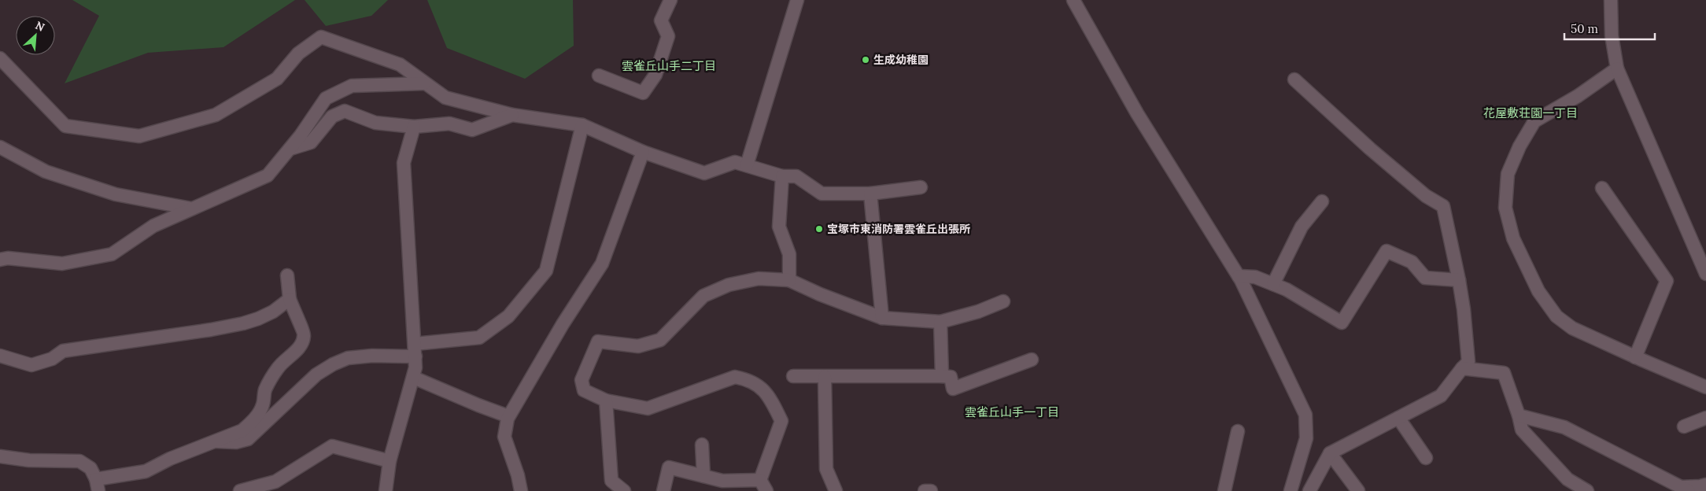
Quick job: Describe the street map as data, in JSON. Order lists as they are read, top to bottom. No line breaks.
{"districts":["雲雀丘山手二丁目","花屋敷荘園一丁目","雲雀丘山手一丁目"],"places":["生成幼稚園","宝塚市東消防署雲雀丘出張所"],"scale_bar":"50 m","north":"top right"}
